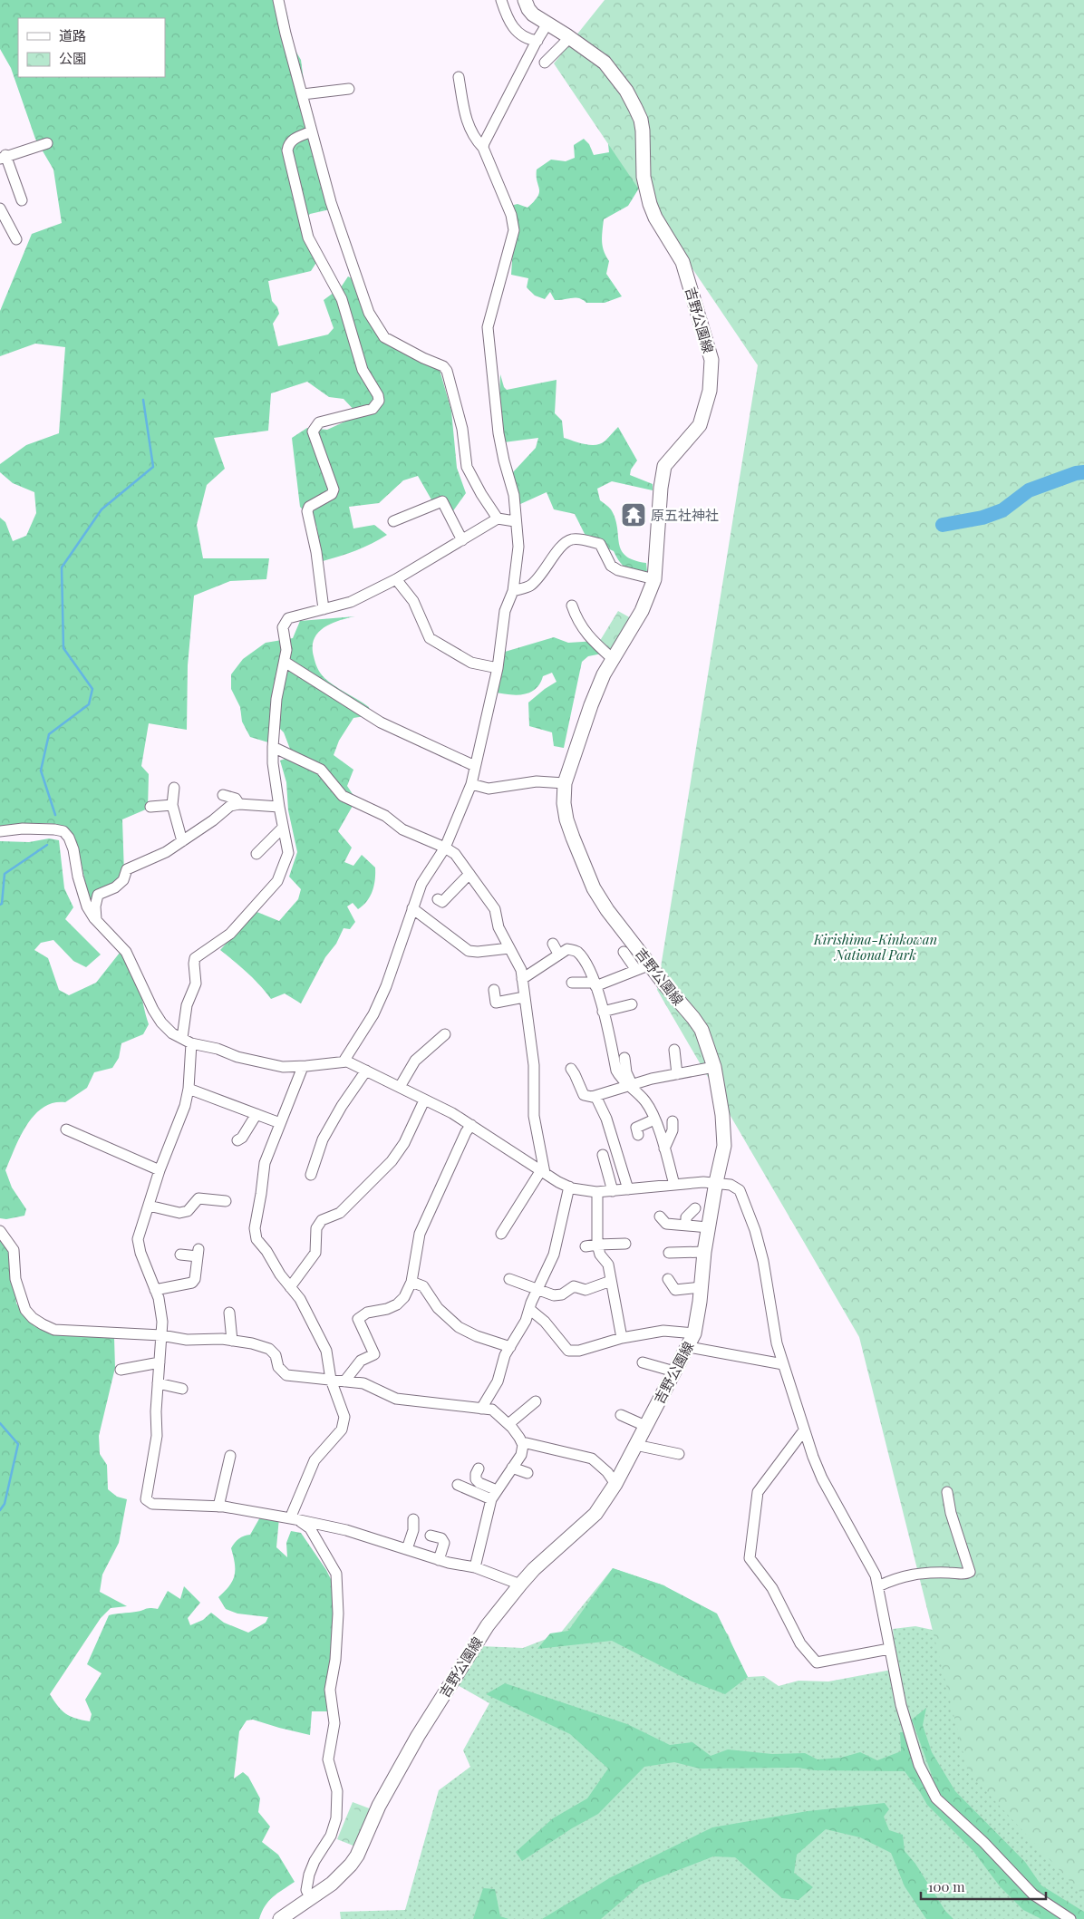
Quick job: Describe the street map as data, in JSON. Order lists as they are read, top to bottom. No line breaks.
{"streets":{"main road":["吉野公園線"]},"parks":["Kirishima-Kinkowan National Park"],"places":{"temple":["原五社神社"]},"legend":["道路","公園"],"scale_bar":"100 m"}
